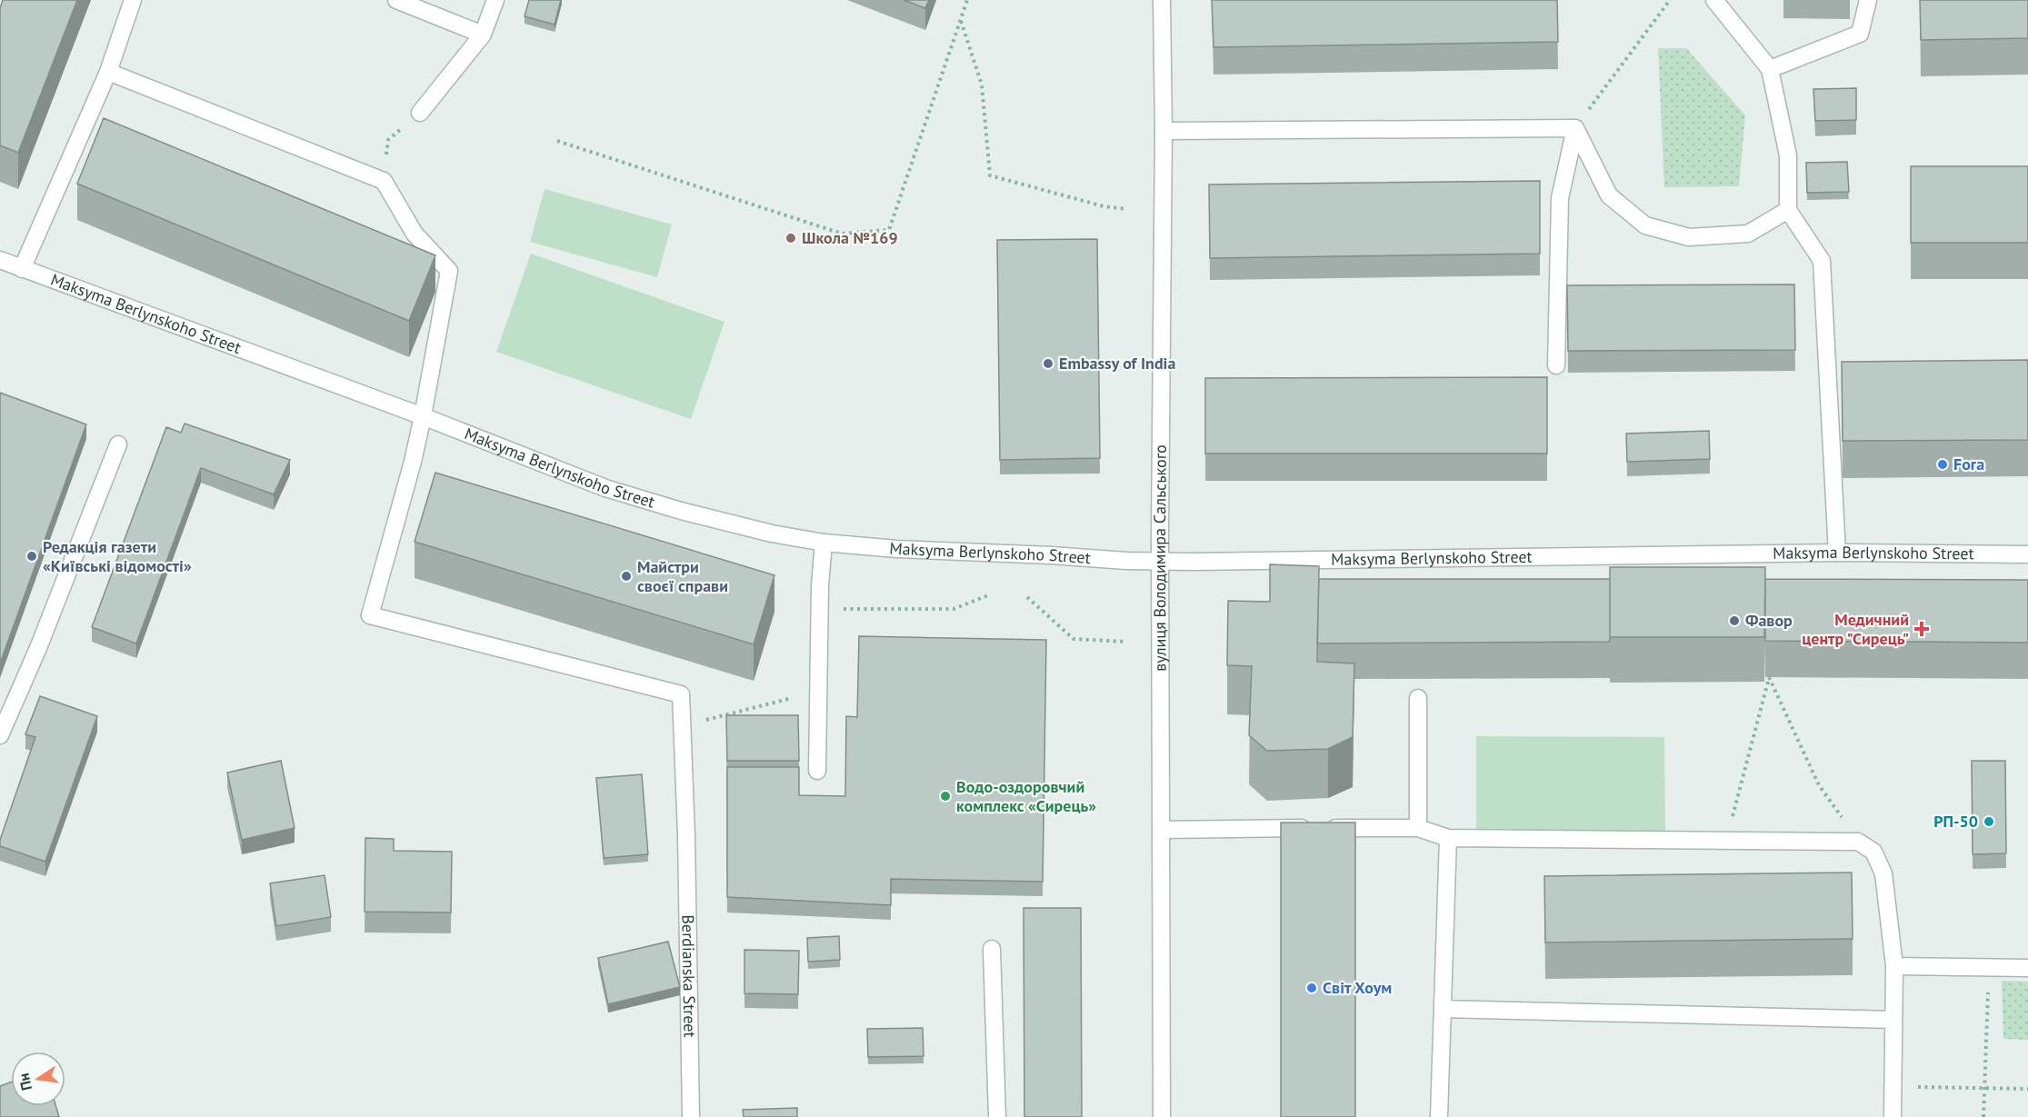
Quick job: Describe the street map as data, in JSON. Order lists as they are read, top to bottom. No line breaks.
{"streets":{"street":["Maksyma Berlynskoho Street","вулиця Володимира Сальського","Berdianska Street"]},"crossings":[["Maksyma Berlynskoho Street","вулиця Володимира Сальського"],["Maksyma Berlynskoho Street","Berdianska Street"]],"places":{"other":["Школа №169","Embassy of India","Fora","Редакція газети «Київські відомості»","Майстри своєї справи","Фавор","Водо-оздоровчий комплекс «Сирець»","РП-50","Світ Хоум"],"health":["Медичний центр \"Сирець\""]},"north":"left"}
